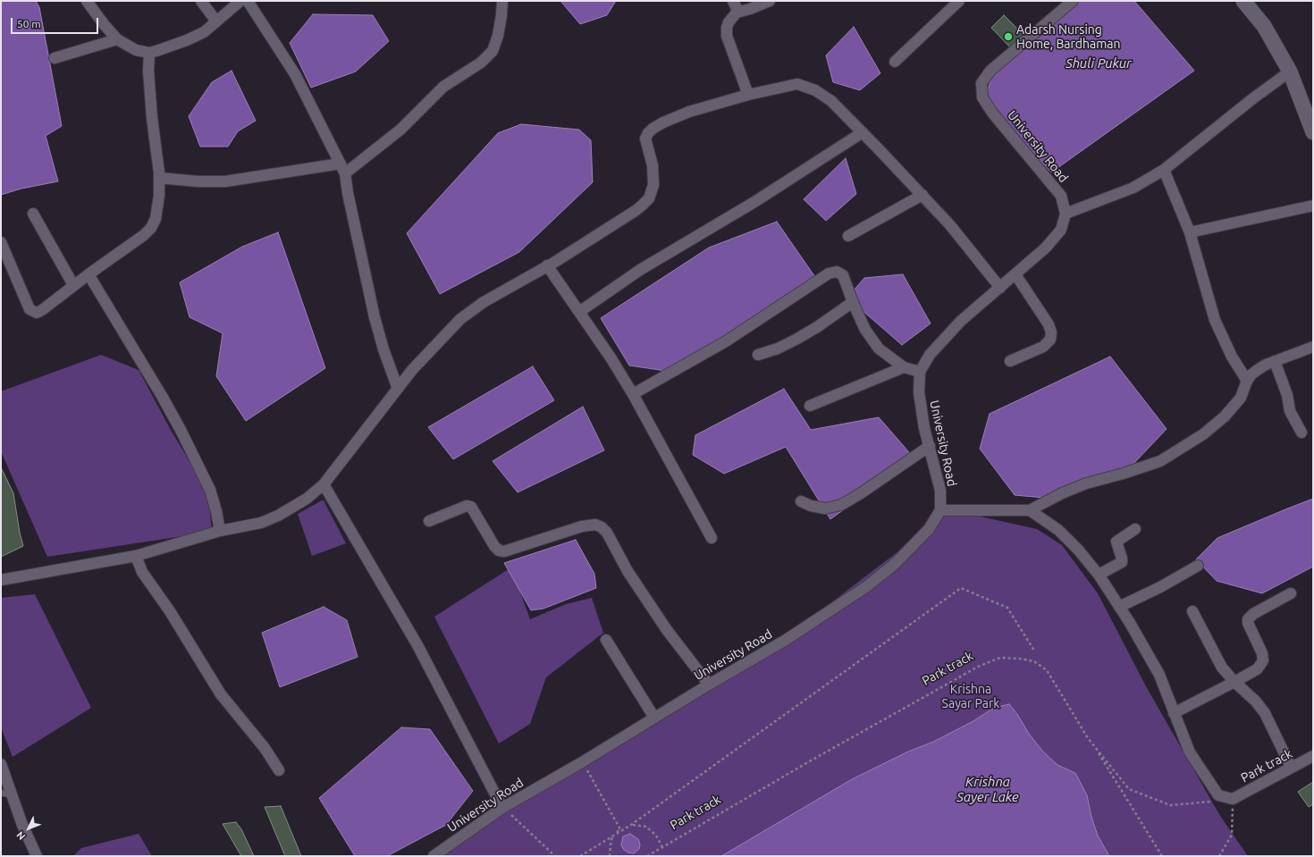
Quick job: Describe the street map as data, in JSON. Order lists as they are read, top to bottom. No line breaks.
{"streets":{"street":["University Road","Park track"]},"water":["Shuli Pukur","Krishna Sayer Lake"],"parks":["Krishna Sayar Park"],"places":["Adarsh Nursing Home, Bardhaman"],"scale_bar":"50 m","north":"bottom left"}
